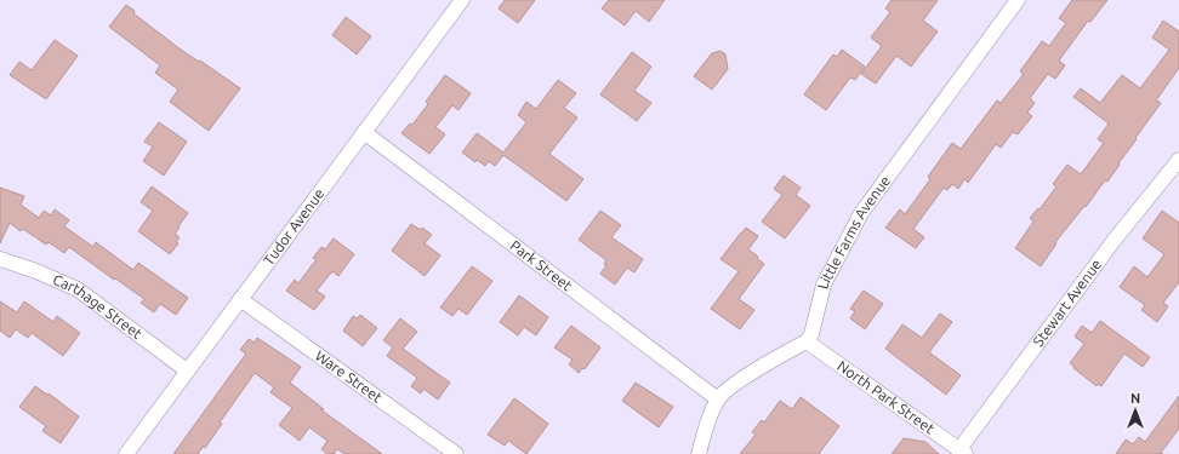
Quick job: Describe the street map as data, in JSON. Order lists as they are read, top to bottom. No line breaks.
{"streets":{"street":["Tudor Avenue","Little Farms Avenue","Park Street","Stewart Avenue","Carthage Street","Ware Street","North Park Street"]},"crossings":[["Tudor Avenue","Park Street"],["Tudor Avenue","Carthage Street"],["Tudor Avenue","Ware Street"],["Little Farms Avenue","North Park Street"],["Stewart Avenue","North Park Street"]],"north":"top"}
